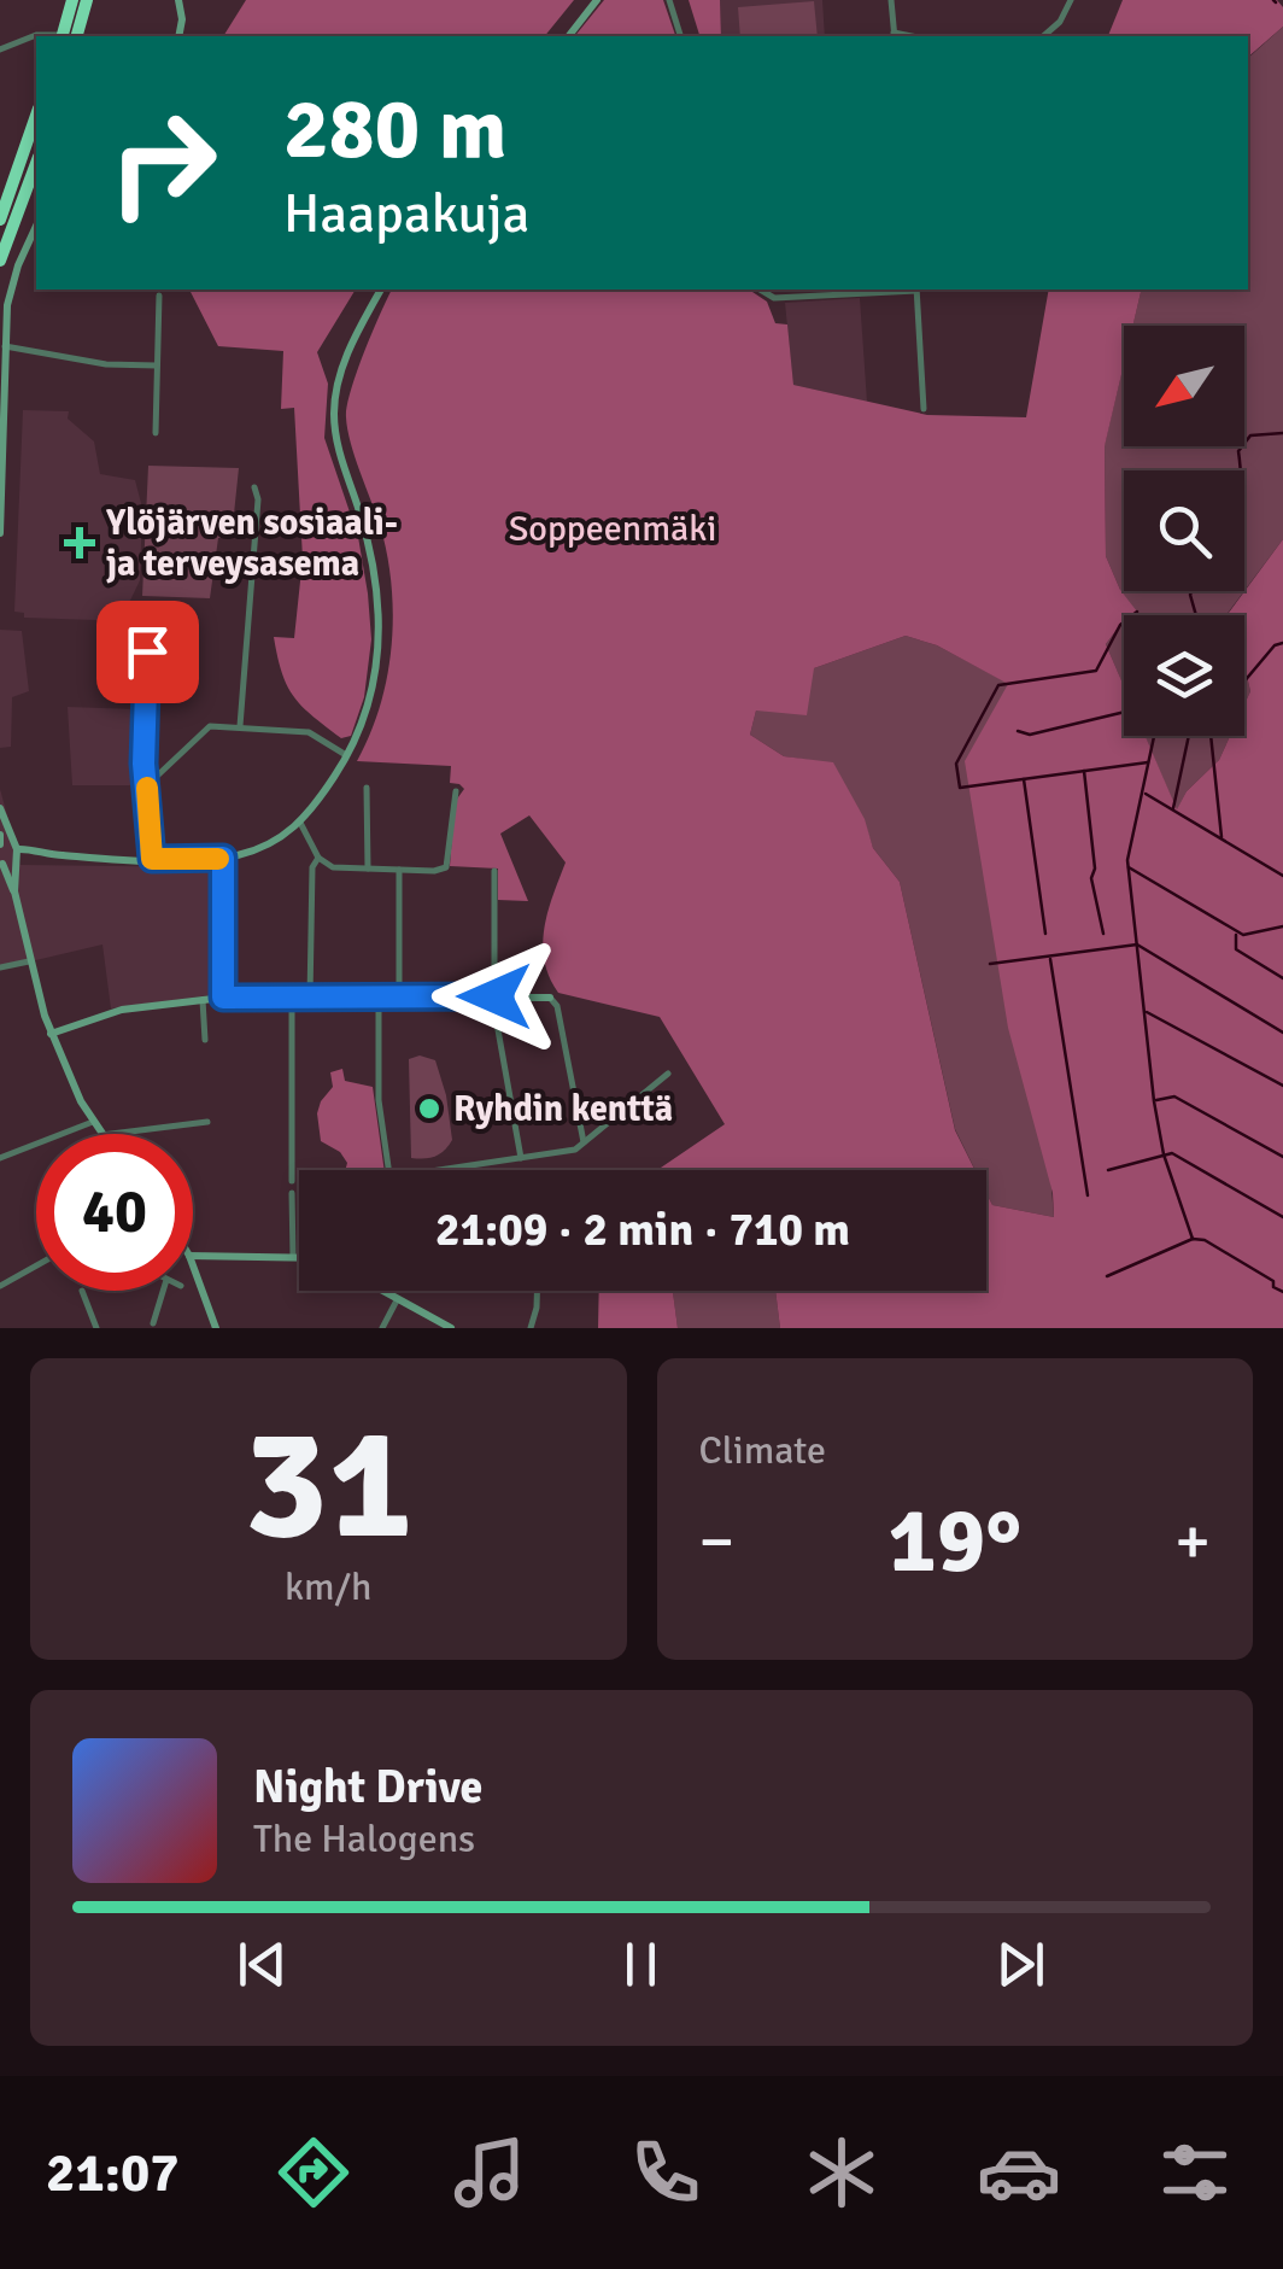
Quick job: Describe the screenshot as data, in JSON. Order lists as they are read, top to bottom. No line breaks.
{"parks":["Soppeenmäki"],"places":{"health":["Ylöjärven sosiaali- ja terveysasema"],"other":["Ryhdin kenttä"]},"north":"bottom left","page":{"turn":["280 m","Haapakuja"],"limit":"40","trip":"21:09 · 2 min · 710 m","tile":[["31","km/h"],"Climate"],"heat":["−","19°","+"],"song":["Night Drive","The Halogens"],"tabs":"21:07"}}
